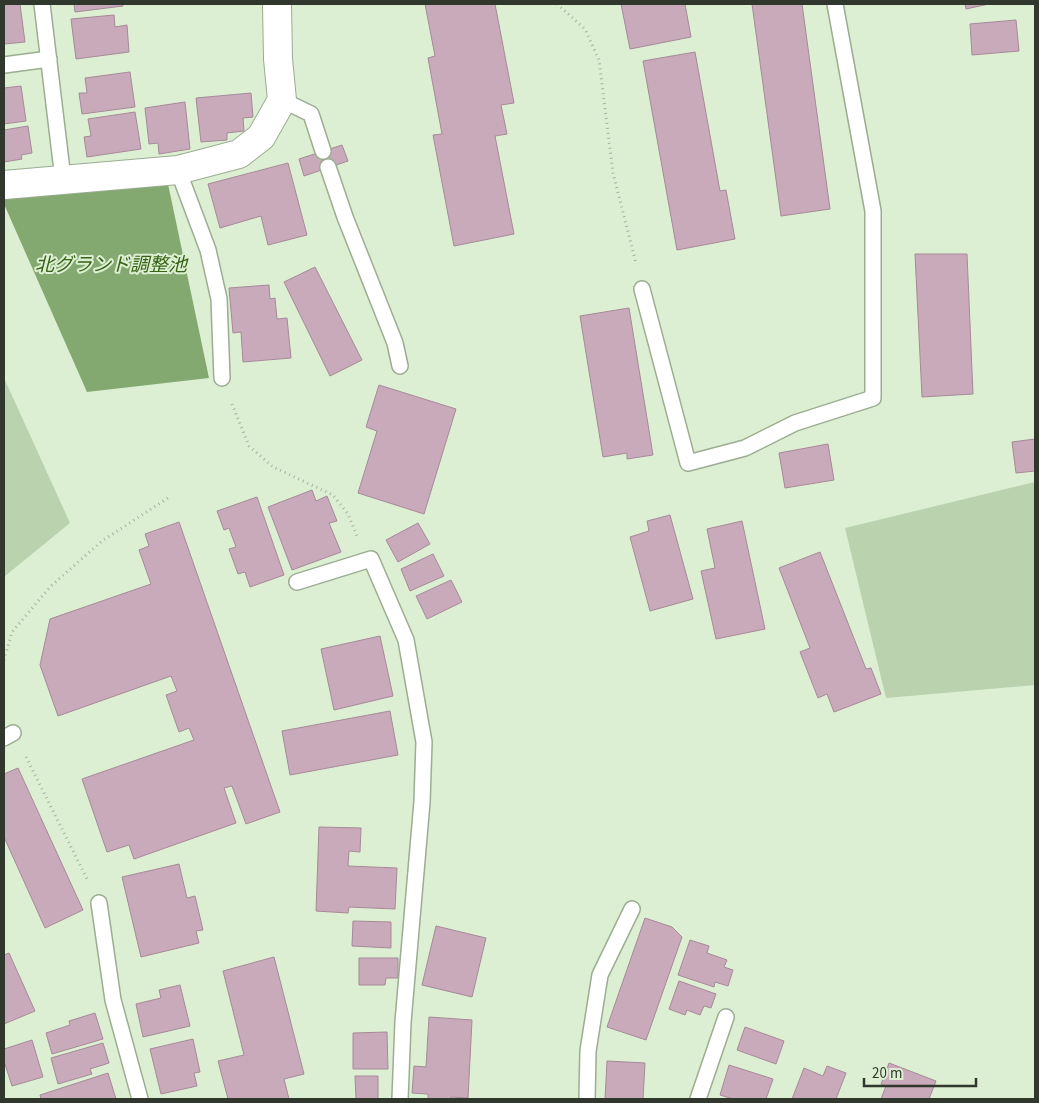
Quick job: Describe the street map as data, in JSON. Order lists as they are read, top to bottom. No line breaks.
{"water":["北グランド調整池"],"scale_bar":"20 m"}
